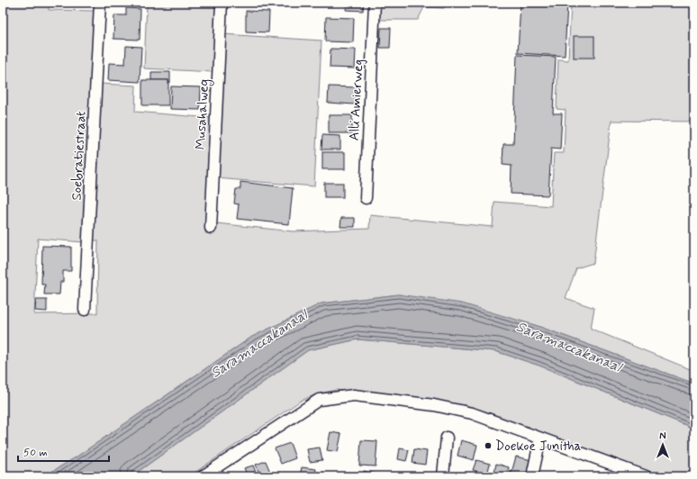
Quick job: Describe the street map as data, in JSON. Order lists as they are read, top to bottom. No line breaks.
{"streets":{"street":["Alli Amierweg","Musahalweg","Soebratiestraat"]},"water":["Saramaccakanaal"],"places":["Doekoe Junitha"],"scale_bar":"50 m","north":"top"}
